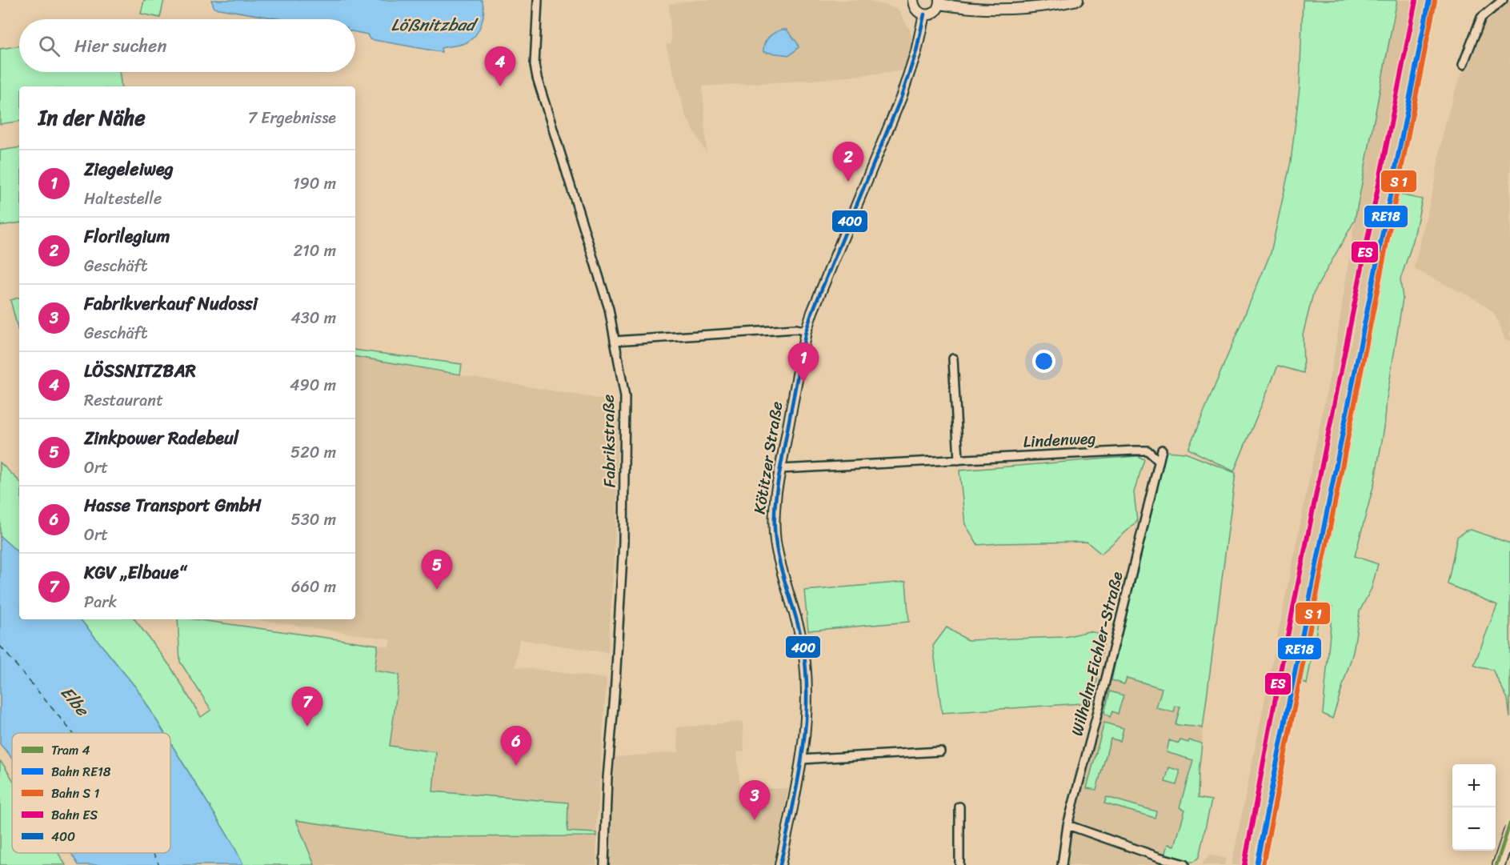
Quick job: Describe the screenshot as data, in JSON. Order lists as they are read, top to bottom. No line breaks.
{"streets":{"street":["Lindenweg","Fabrikstraße","Kötitzer Straße","Wilhelm-Eichler-Straße"]},"crossings":[["Lindenweg","Kötitzer Straße"],["Lindenweg","Wilhelm-Eichler-Straße"]],"water":["Lößnitzbad","Elbe"],"lines":["rail line RE18","rail line ES","transit line 400","tram line 4"],"legend":["Tram 4","Bahn RE18","Bahn S 1","Bahn ES","400"],"page":{"search":"Hier suchen","pins":["4","2","1","5","7","6","3"],"heading":["In der Nähe","7 Ergebnisse"],"list":[{"mark":"1","name":"Ziegeleiweg","note":"Haltestelle","value":"190 m"},{"mark":"2","name":"Florilegium","note":"Geschäft","value":"210 m"},{"mark":"3","name":"Fabrikverkauf Nudossi","note":"Geschäft","value":"430 m"},{"mark":"4","name":"LÖSSNITZBAR","note":"Restaurant","value":"490 m"},{"mark":"5","name":"Zinkpower Radebeul","note":"Ort","value":"520 m"},{"mark":"6","name":"Hasse Transport GmbH","note":"Ort","value":"530 m"},{"mark":"7","name":"KGV „Elbaue“","note":"Park","value":"660 m"}],"map_buttons":["+","−"]}}
